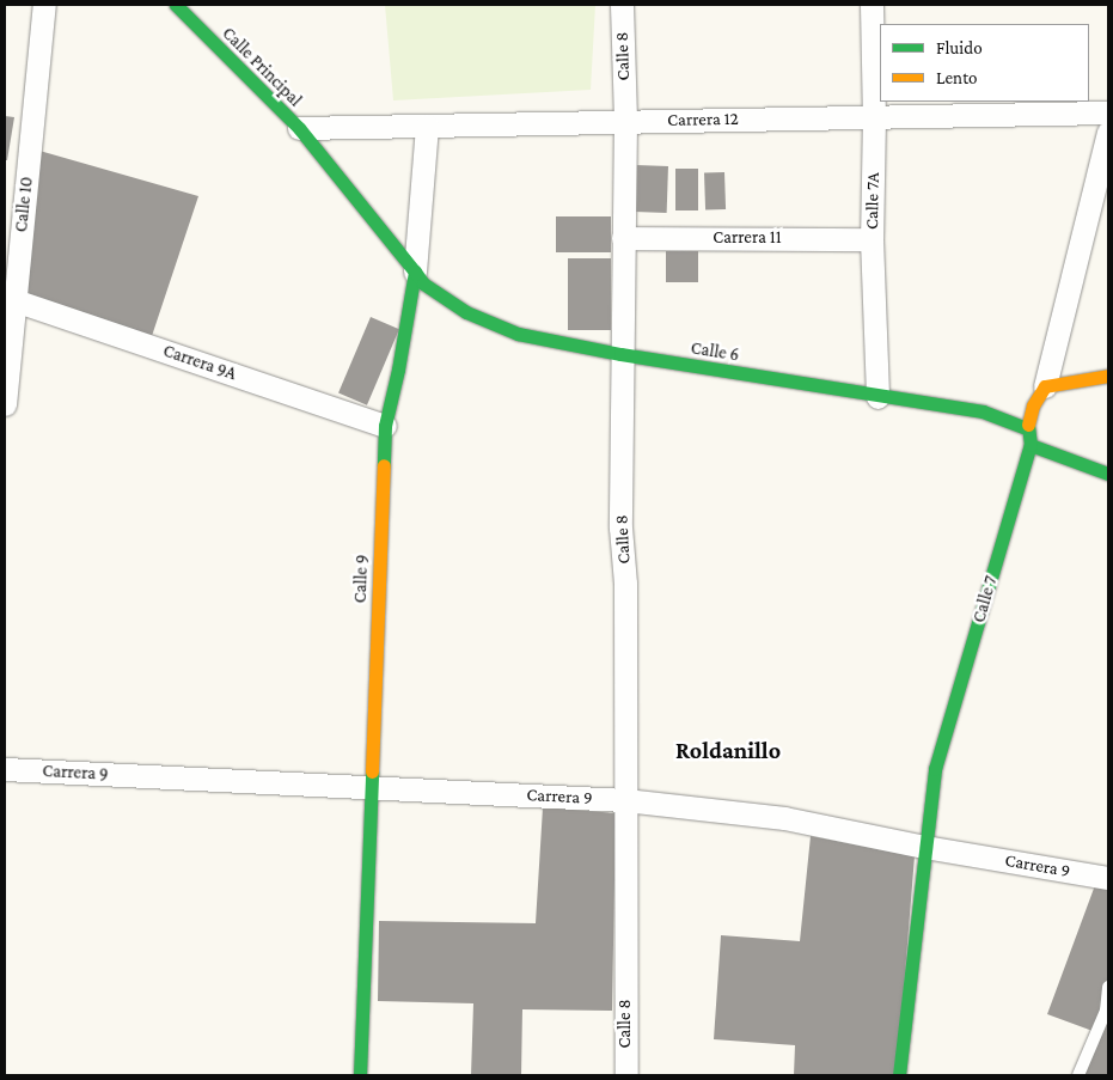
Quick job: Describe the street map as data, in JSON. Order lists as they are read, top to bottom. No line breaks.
{"streets":{"street":["Calle 8","Calle Principal","Carrera 12","Calle 7A","Calle 10","Carrera 11","Calle 6","Carrera 9A","Calle 9","Calle 7","Carrera 9"]},"crossings":[["Calle 8","Carrera 12"],["Calle 8","Carrera 11"],["Calle 8","Calle 6"],["Calle 8","Carrera 9"],["Calle Principal","Carrera 12"],["Carrera 12","Calle 7A"],["Calle 7A","Carrera 11"],["Calle 7A","Calle 6"],["Calle 10","Carrera 9A"],["Calle 6","Calle 9"],["Calle 6","Calle 7"],["Carrera 9A","Calle 9"],["Calle 9","Carrera 9"],["Calle 7","Carrera 9"]],"districts":["Roldanillo"],"legend":["Fluido","Lento"]}
